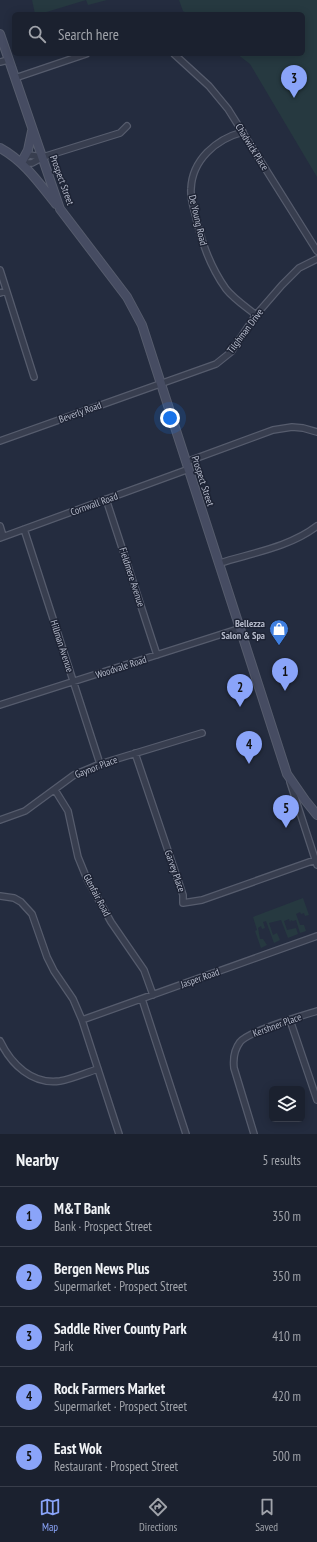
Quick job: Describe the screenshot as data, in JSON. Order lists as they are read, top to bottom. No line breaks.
{"streets":{"main road":["Prospect Street"],"street":["Chadwick Place","De Young Road","Tilghman Drive","Beverly Road","Cornwall Road","Fieldmere Avenue","Hillman Avenue","Woodvale Road","Gaynor Place","Garvey Place","Glenfair Road","Jasper Road","Kershner Place"]},"crossings":[["Chadwick Place","De Young Road"],["Prospect Street","Tilghman Drive"],["Prospect Street","Beverly Road"],["Prospect Street","Cornwall Road"],["Prospect Street","Woodvale Road"],["Prospect Street","Garvey Place"],["De Young Road","Tilghman Drive"],["Tilghman Drive","Beverly Road"],["Cornwall Road","Fieldmere Avenue"],["Cornwall Road","Hillman Avenue"],["Fieldmere Avenue","Woodvale Road"],["Hillman Avenue","Woodvale Road"],["Hillman Avenue","Gaynor Place"],["Gaynor Place","Garvey Place"],["Gaynor Place","Glenfair Road"],["Glenfair Road","Jasper Road"]],"places":{"shop":["Bellezza Salon & Spa"]},"page":{"search":"Search here","pins":["3","1","2","4","5"],"heading":["Nearby","5 results"],"list":[{"mark":"1","name":"M&T Bank","note":"Bank · Prospect Street","value":"350 m"},{"mark":"2","name":"Bergen News Plus","note":"Supermarket · Prospect Street","value":"350 m"},{"mark":"3","name":"Saddle River County Park","note":"Park","value":"410 m"},{"mark":"4","name":"Rock Farmers Market","note":"Supermarket · Prospect Street","value":"420 m"},{"mark":"5","name":"East Wok","note":"Restaurant · Prospect Street","value":"500 m"}],"nav":["Map","Directions","Saved"]}}
